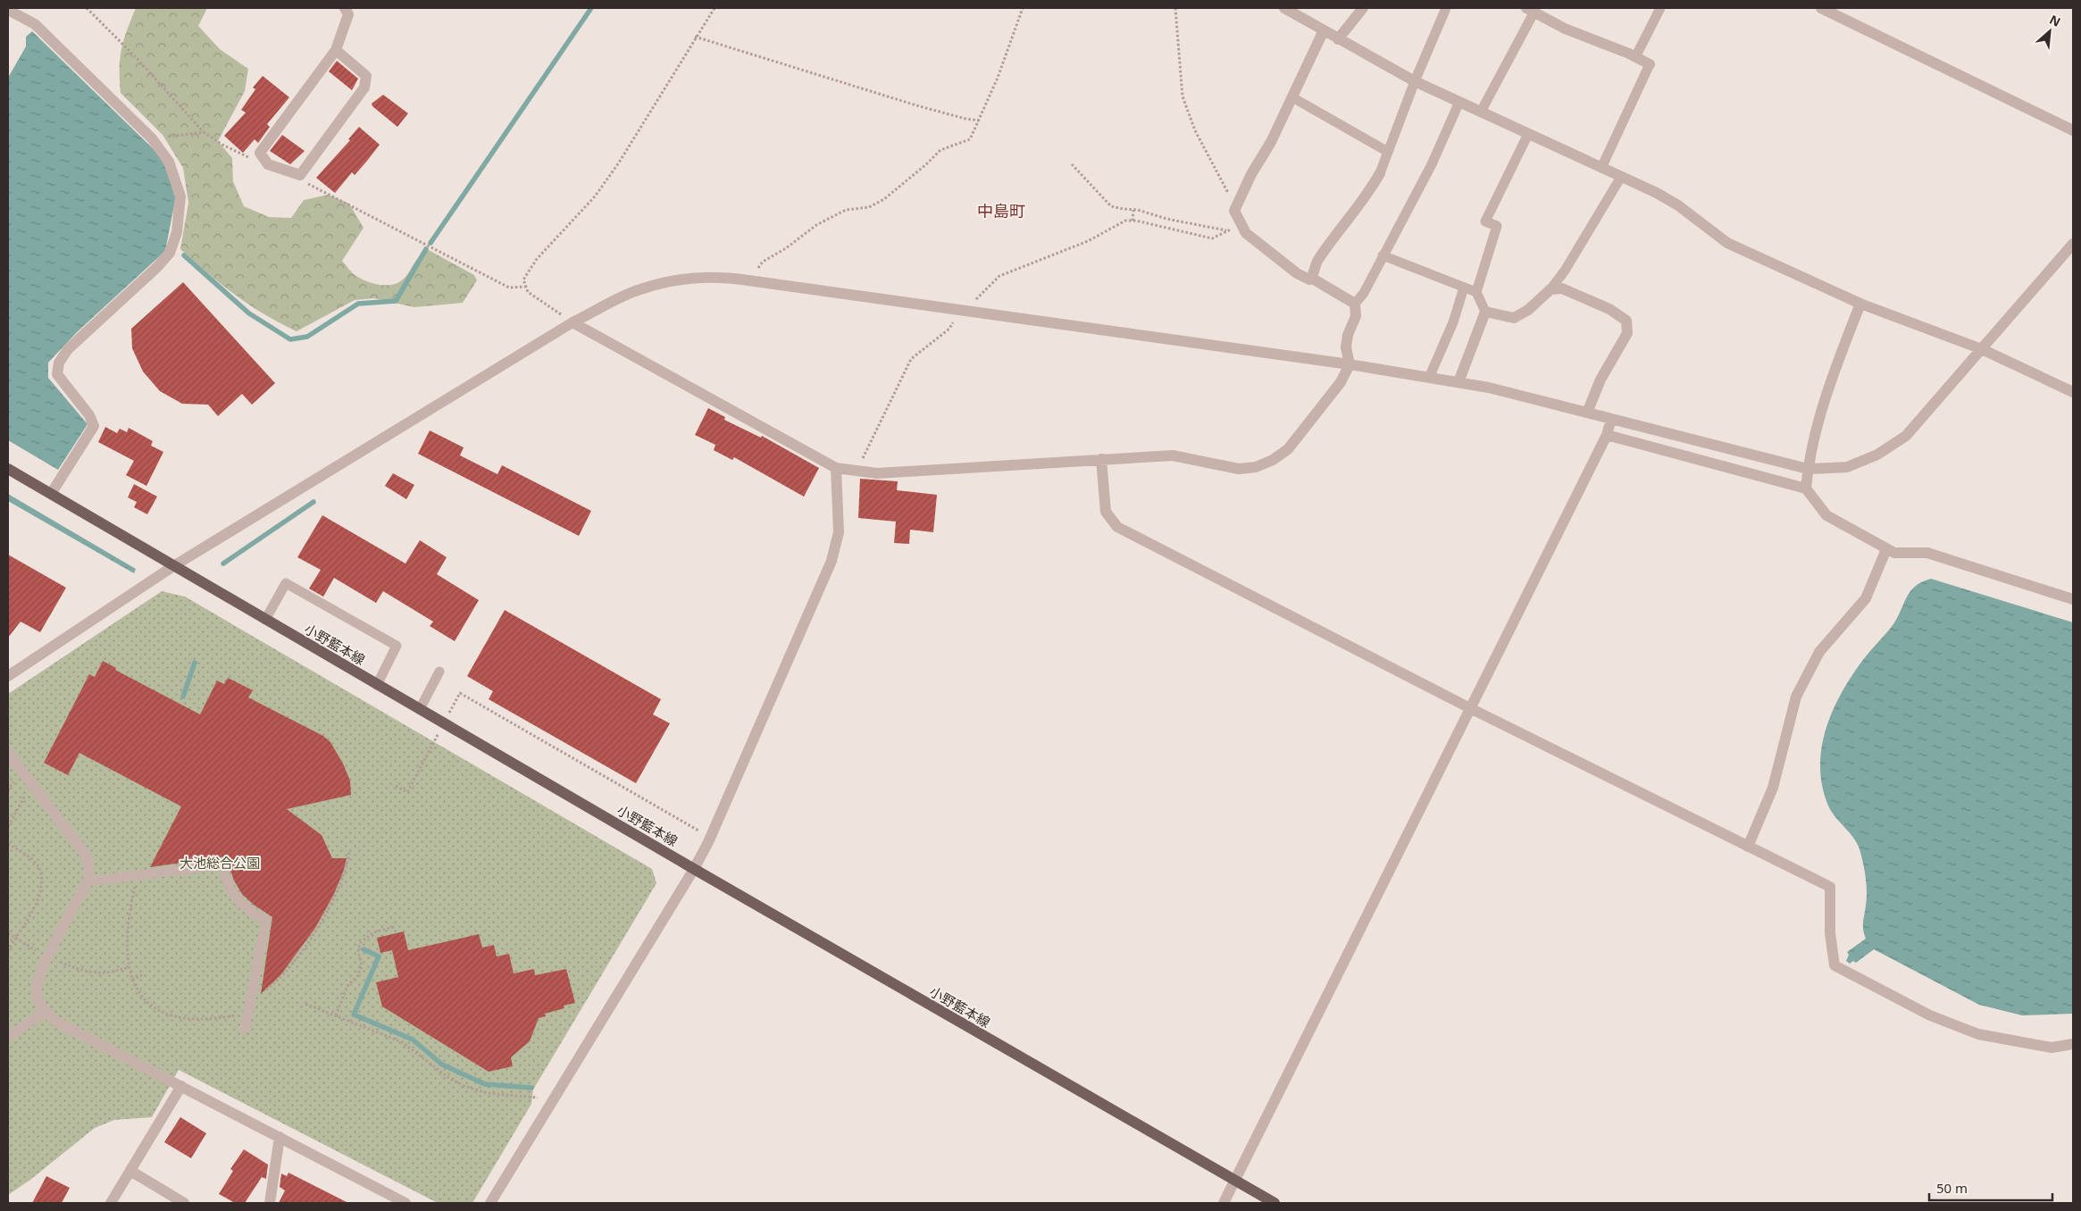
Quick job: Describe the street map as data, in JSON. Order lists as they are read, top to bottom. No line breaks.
{"streets":{"main road":["小野藍本線"]},"districts":["中島町"],"parks":["大池総合公園"],"scale_bar":"50 m","north":"top right"}
